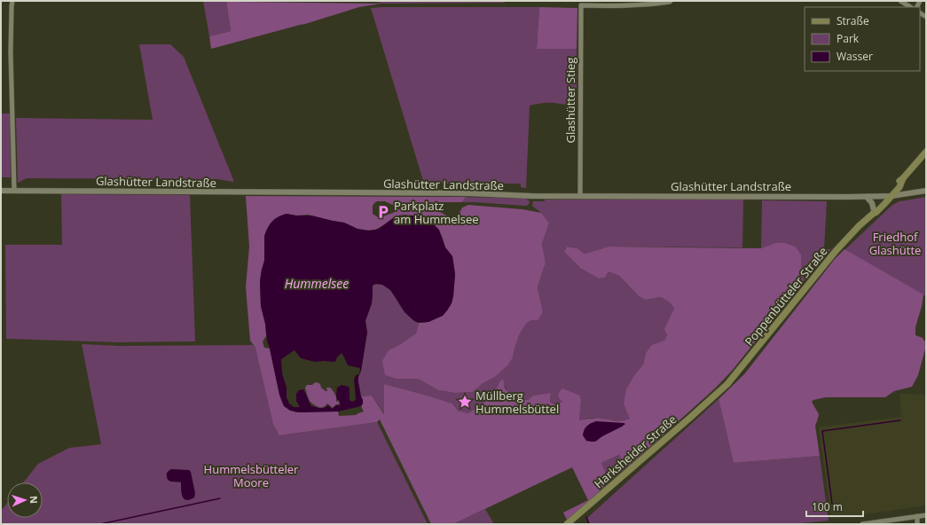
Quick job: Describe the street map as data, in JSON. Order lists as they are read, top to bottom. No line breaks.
{"streets":{"main road":["Poppenbütteler Straße","Harksheider Straße"],"street":["Glashütter Stieg","Glashütter Landstraße"]},"crossings":[["Glashütter Stieg","Glashütter Landstraße"],["Glashütter Landstraße","Poppenbütteler Straße"],["Poppenbütteler Straße","Harksheider Straße"]],"water":["Hummelsee"],"parks":["Friedhof Glashütte","Hummelsbütteler Moore"],"places":{"parking":["Parkplatz am Hummelsee"],"place":["Müllberg Hummelsbüttel"]},"legend":["Straße","Park","Wasser"],"scale_bar":"100 m","north":"right"}
